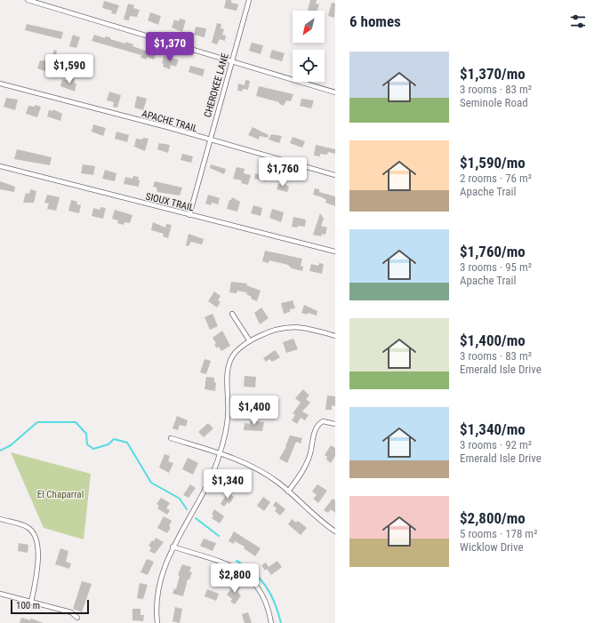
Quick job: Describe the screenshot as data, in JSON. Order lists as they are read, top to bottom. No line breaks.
{"streets":{"street":["CHEROKEE LANE","APACHE TRAIL","SIOUX TRAIL"]},"crossings":[["CHEROKEE LANE","APACHE TRAIL"],["CHEROKEE LANE","SIOUX TRAIL"]],"parks":["El Chaparral"],"scale_bar":"100 m","north":"bottom left","page":{"heading":"6 homes","price":["$1,370","$1,590","$1,760","$1,400","$1,340","$2,800"],"list":[{"name":"$1,370/mo","note":"3 rooms · 83 m² · Seminole Road"},{"name":"$1,590/mo","note":"2 rooms · 76 m² · Apache Trail"},{"name":"$1,760/mo","note":"3 rooms · 95 m² · Apache Trail"},{"name":"$1,400/mo","note":"3 rooms · 83 m² · Emerald Isle Drive"},{"name":"$1,340/mo","note":"3 rooms · 92 m² · Emerald Isle Drive"},{"name":"$2,800/mo","note":"5 rooms · 178 m² · Wicklow Drive"}],"scale":"100 m"}}
